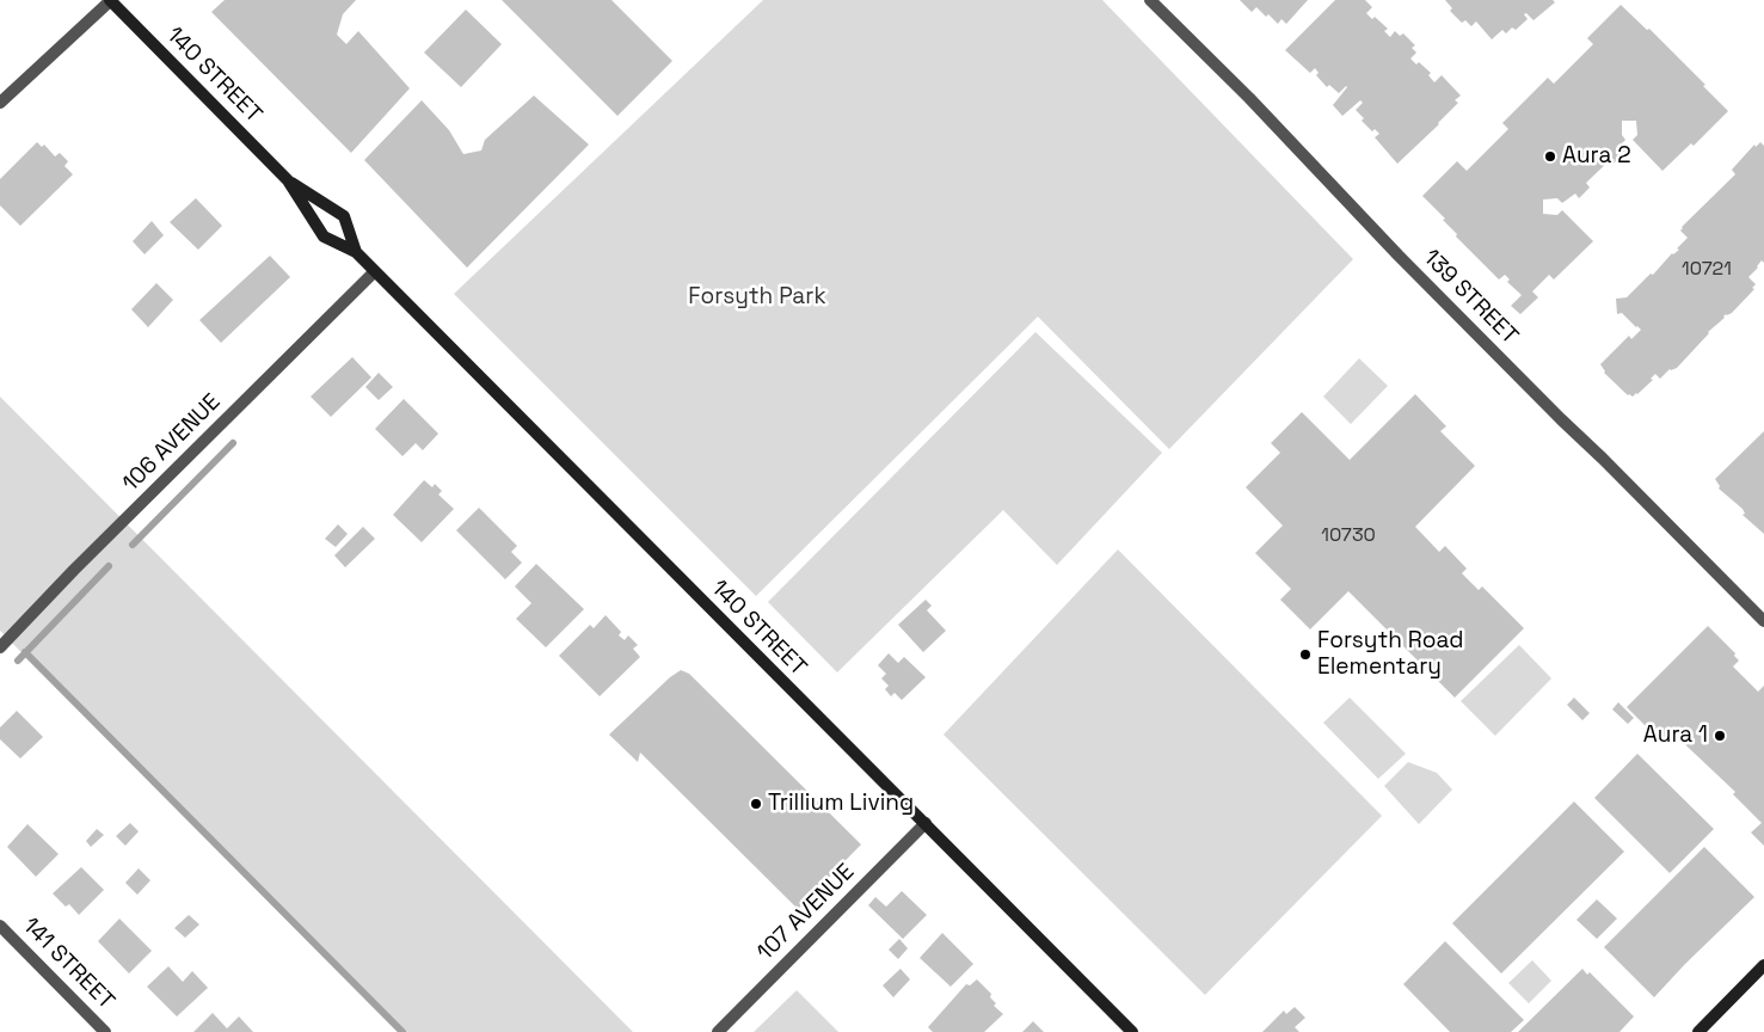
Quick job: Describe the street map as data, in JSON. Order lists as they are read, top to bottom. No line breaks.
{"streets":{"main road":["140 STREET"],"street":["139 STREET","106 AVENUE","107 AVENUE","141 STREET"]},"crossings":[["140 STREET","106 AVENUE"],["140 STREET","107 AVENUE"]],"parks":["Forsyth Park"],"places":["Aura 2","Forsyth Road Elementary","Aura 1","Trillium Living"],"house_numbers":["10721","10730"]}
